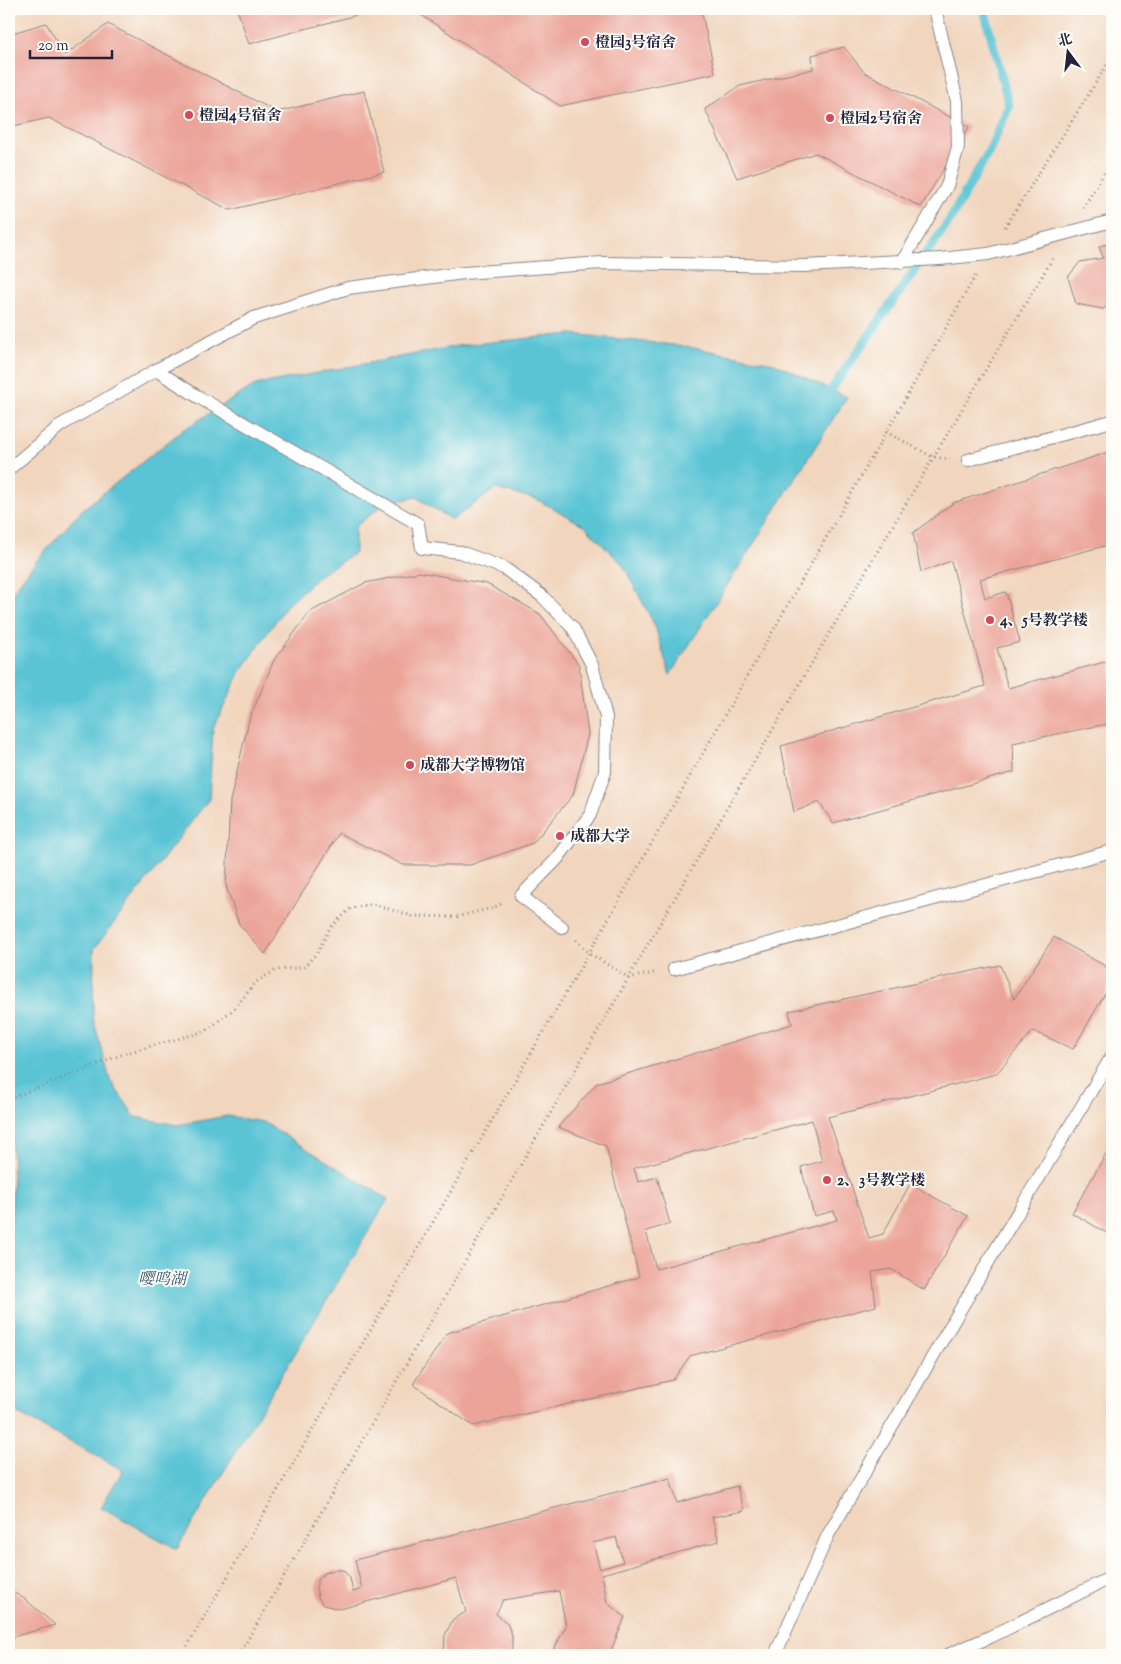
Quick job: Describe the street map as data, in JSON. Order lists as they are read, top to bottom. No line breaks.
{"water":["嘤鸣湖"],"places":["橙园3号宿舍","橙园4号宿舍","橙园2号宿舍","4、5号教学楼","成都大学博物馆","成都大学","2、3号教学楼"],"scale_bar":"20 m","north":"top"}
